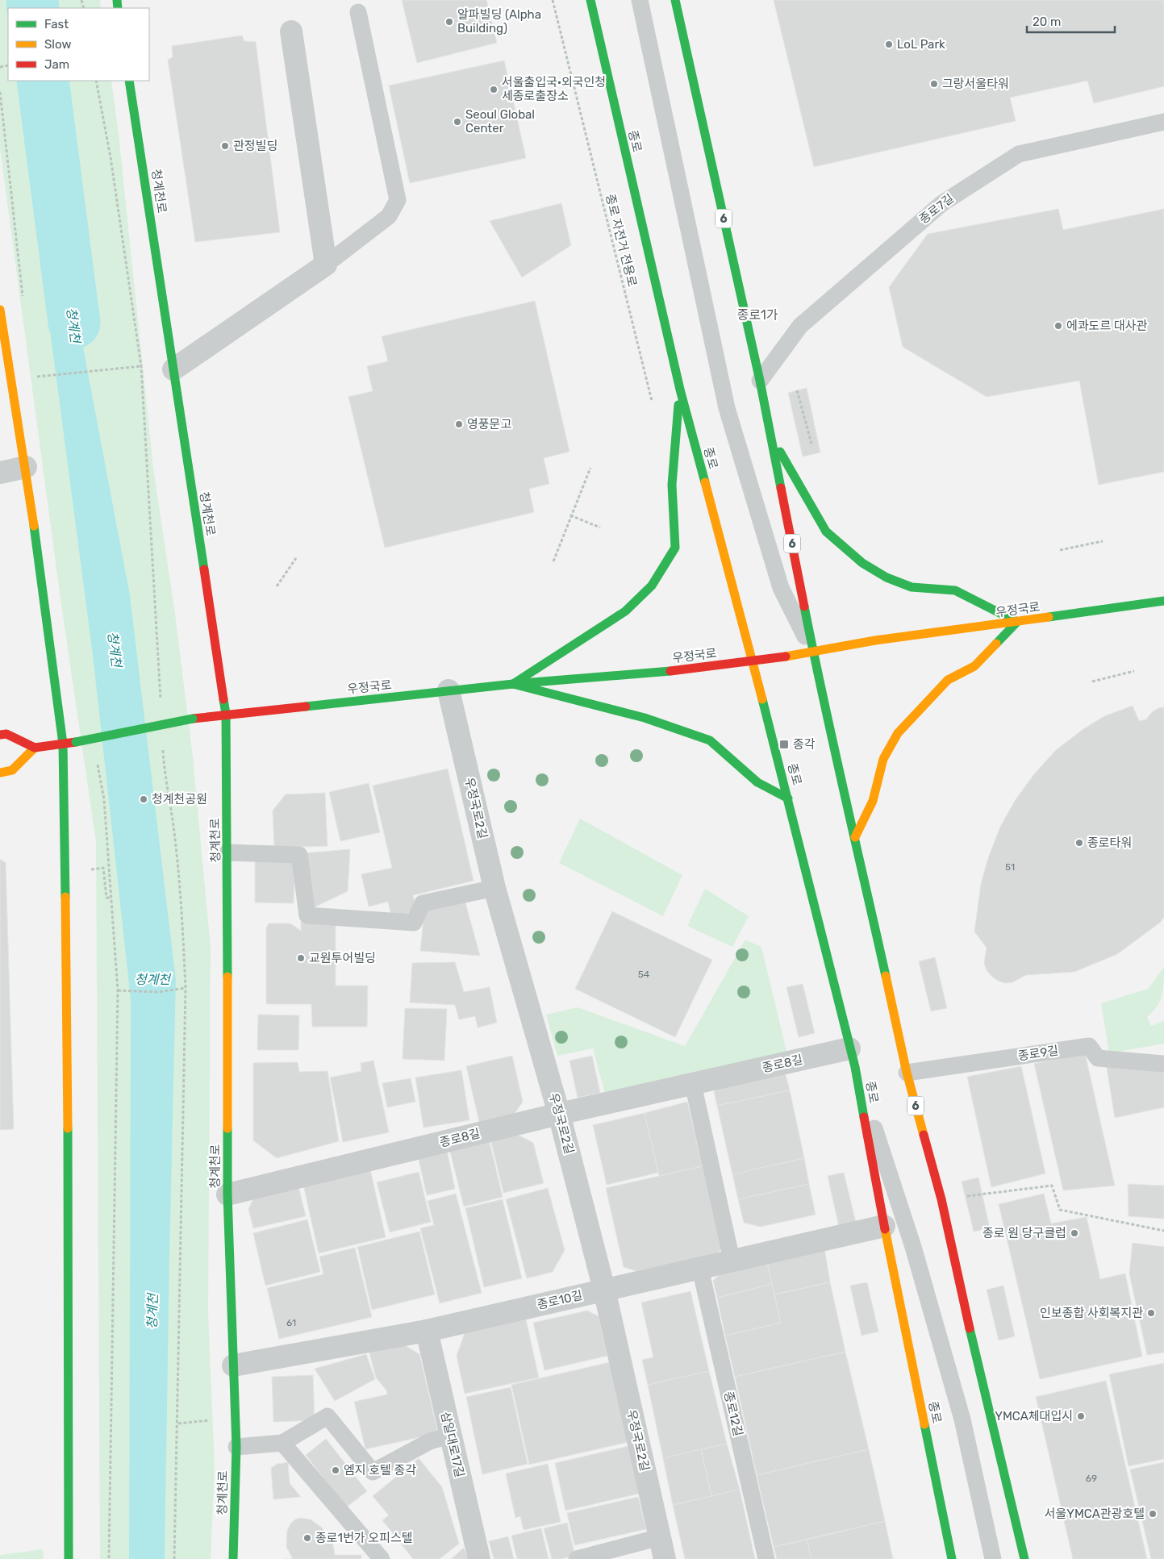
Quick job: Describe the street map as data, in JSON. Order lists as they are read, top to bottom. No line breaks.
{"streets":{"main road":["종로","청계천로","6","우정국로"],"street":["우정국로2길","종로8길","종로10길","삼일대로17길"],"lane":["종로7길","종로9길","종로12길"],"path":["종로 자전거 전용로"]},"crossings":[["종로","우정국로"],["종로","종로8길"],["종로","종로10길"],["청계천로","우정국로"],["청계천로","종로8길"],["청계천로","종로10길"],["종로7길","6"],["6","우정국로"],["6","종로9길"],["우정국로","우정국로2길"],["우정국로2길","종로8길"],["우정국로2길","종로10길"],["종로10길","종로12길"],["종로10길","삼일대로17길"]],"districts":["종로1가"],"water":["청계천"],"places":{"other":["알파빌딩 (Alpha Building)","LoL Park","그랑서울타워","서울출입국·외국인청 세종로출장소","Seoul Global Center","관정빌딩","에콰도르 대사관","영풍문고","청계천공원","종로타워","교원투어빌딩","종로 원 당구클럽","인보종합 사회복지관","YMCA체대입시","엠지 호텔 종각","서울YMCA관광호텔","종로1번가 오피스텔"],"transit":["종각"]},"house_numbers":["51","54","61","69"],"legend":["Fast","Slow","Jam"],"scale_bar":"20 m"}
